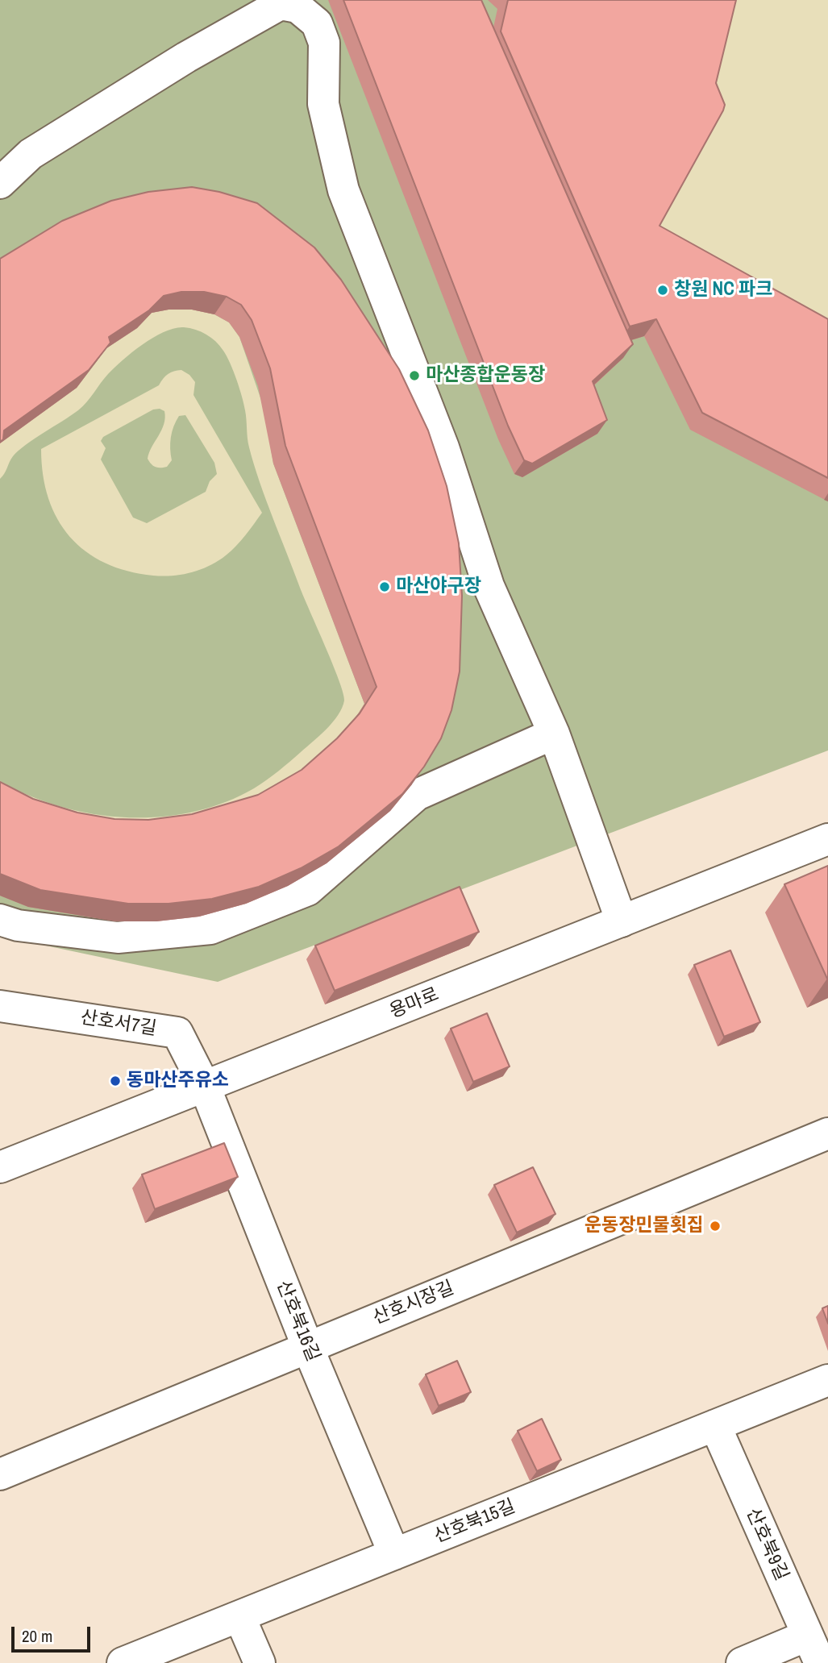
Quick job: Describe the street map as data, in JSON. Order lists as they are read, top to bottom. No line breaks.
{"streets":{"street":["용마로","산호서7길","산호시장길","산호북16길","산호북15길","산호북9길"]},"crossings":[["용마로","산호서7길"],["용마로","산호북16길"],["산호서7길","산호북16길"],["산호시장길","산호북16길"],["산호북16길","산호북15길"],["산호북15길","산호북9길"]],"places":["창원 NC 파크","마산종합운동장","마산야구장","동마산주유소","운동장민물횟집"],"scale_bar":"20 m"}
